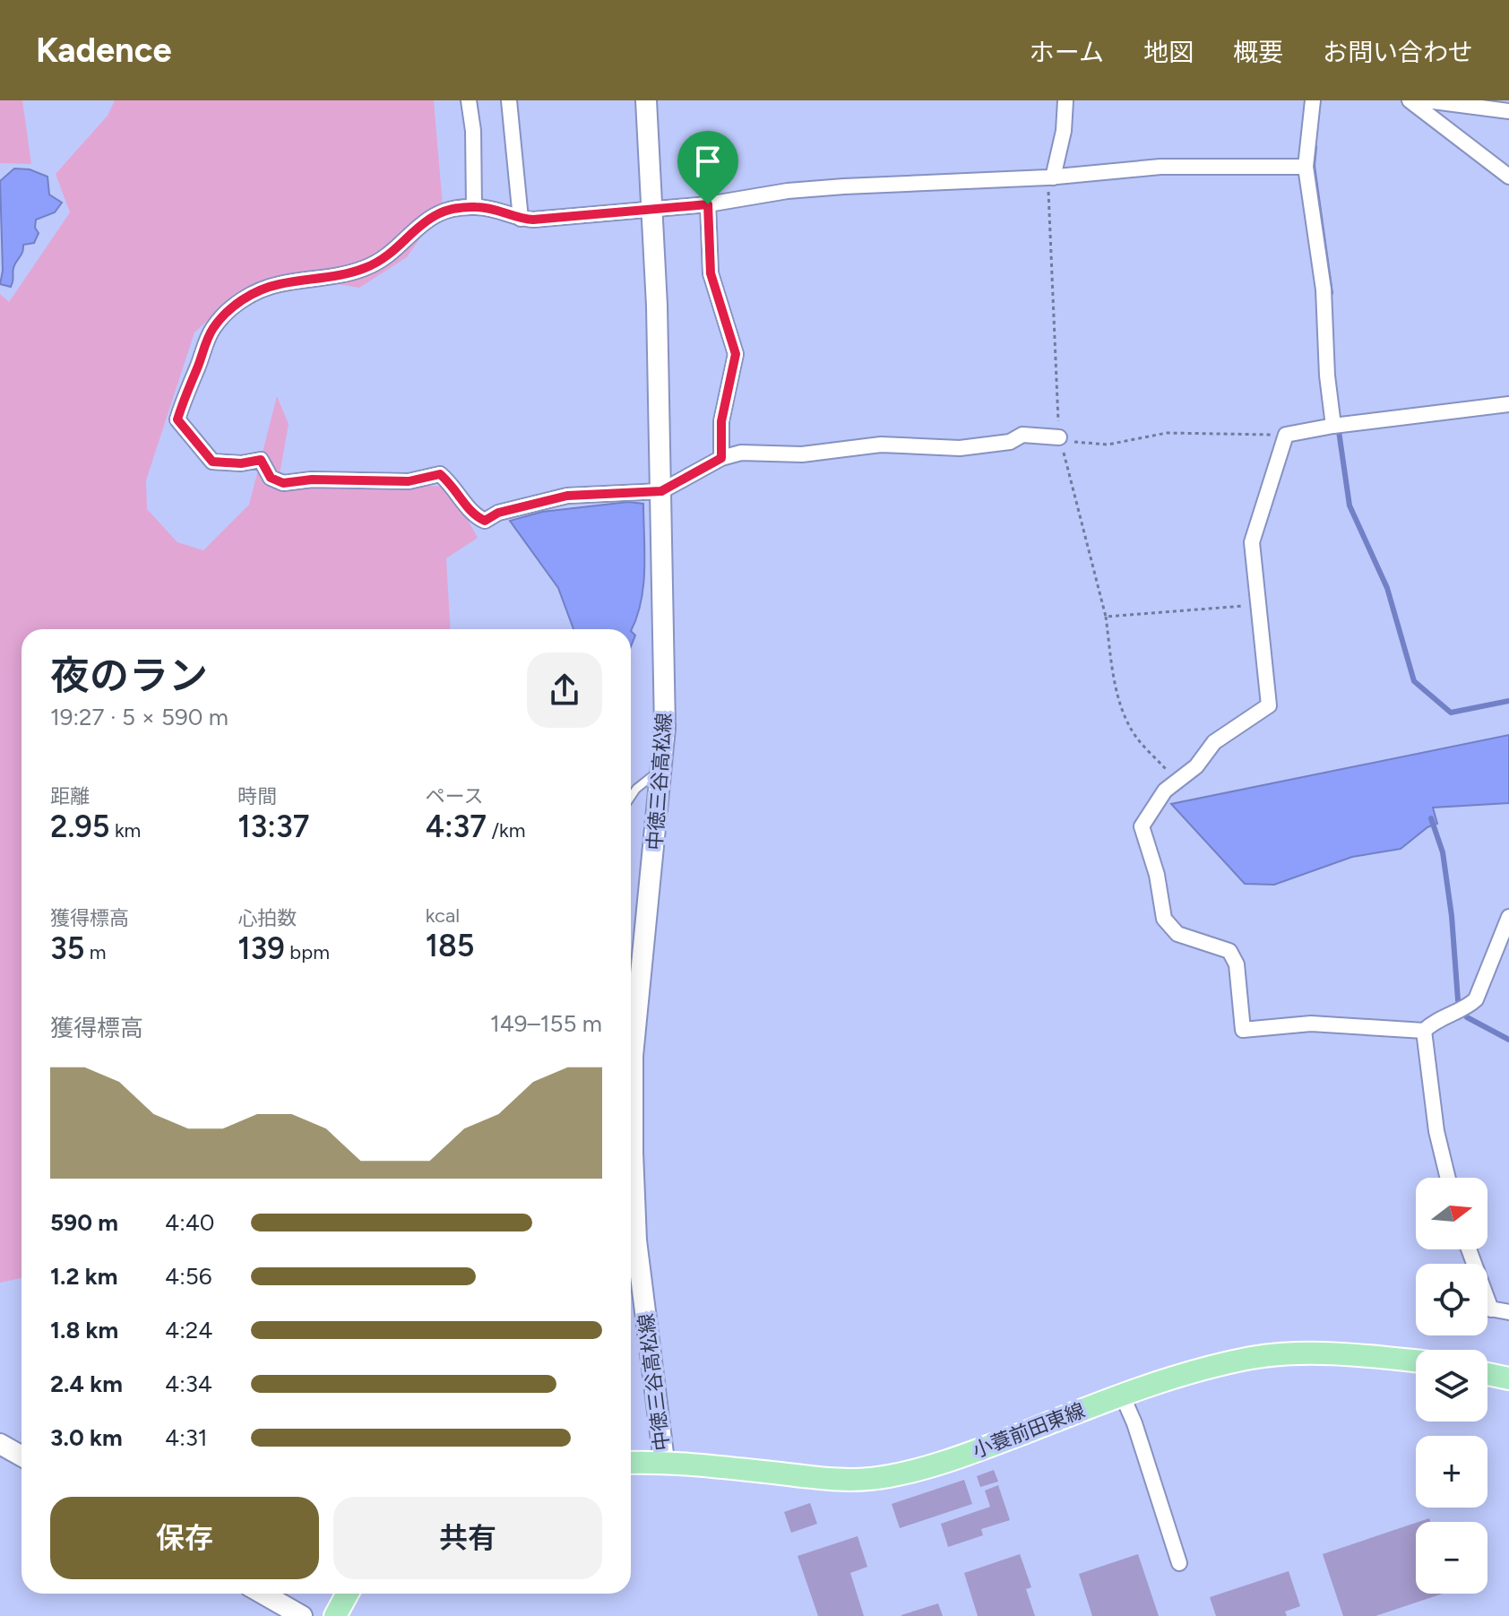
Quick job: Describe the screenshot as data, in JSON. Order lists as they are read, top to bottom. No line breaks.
{"streets":{"main road":["中徳三谷高松線","小蓑前田東線"]},"crossings":[["中徳三谷高松線","小蓑前田東線"]],"north":"right","page":{"header":"Kadence","nav":["ホーム","地図","概要","お問い合わせ"],"heading":["夜のラン","19:27 · 5 × 590 m"],"stats":[["距離","2.95 km"],["時間","13:37"],["ペース","4:37 /km"],["獲得標高","35 m"],["心拍数","139 bpm"],["kcal","185"]],"chart":["獲得標高","149–155 m"],"map_buttons":["+","−"],"list":[{"name":"590 m","note":"4:40"},{"name":"1.2 km","note":"4:56"},{"name":"1.8 km","note":"4:24"},{"name":"2.4 km","note":"4:34"},{"name":"3.0 km","note":"4:31"}],"buttons":["保存","共有"]}}
